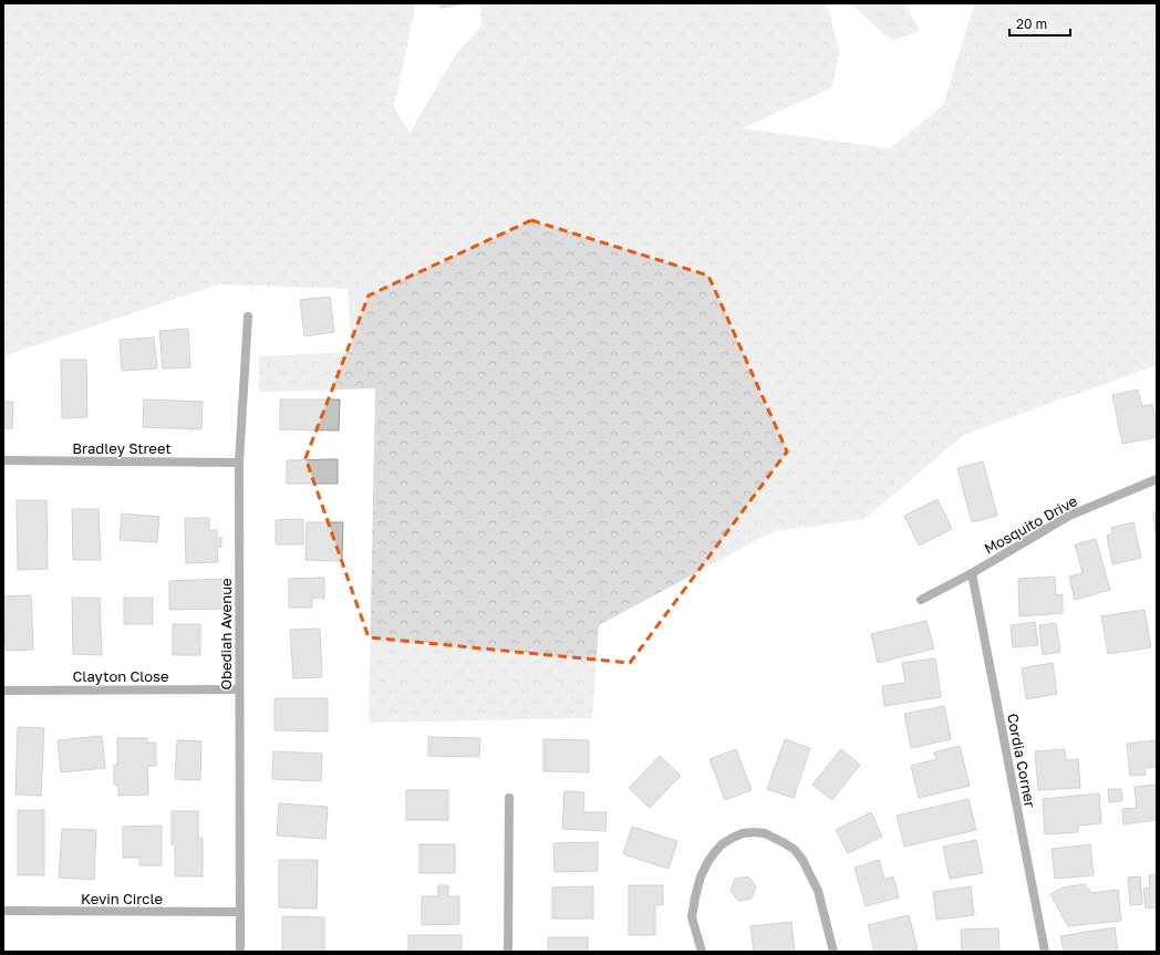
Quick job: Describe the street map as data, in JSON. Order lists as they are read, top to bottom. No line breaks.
{"streets":{"street":["Bradley Street","Mosquito Drive","Obediah Avenue","Clayton Close","Cordia Corner","Kevin Circle"]},"crossings":[["Bradley Street","Obediah Avenue"],["Mosquito Drive","Cordia Corner"],["Obediah Avenue","Clayton Close"],["Obediah Avenue","Kevin Circle"]],"scale_bar":"20 m"}
